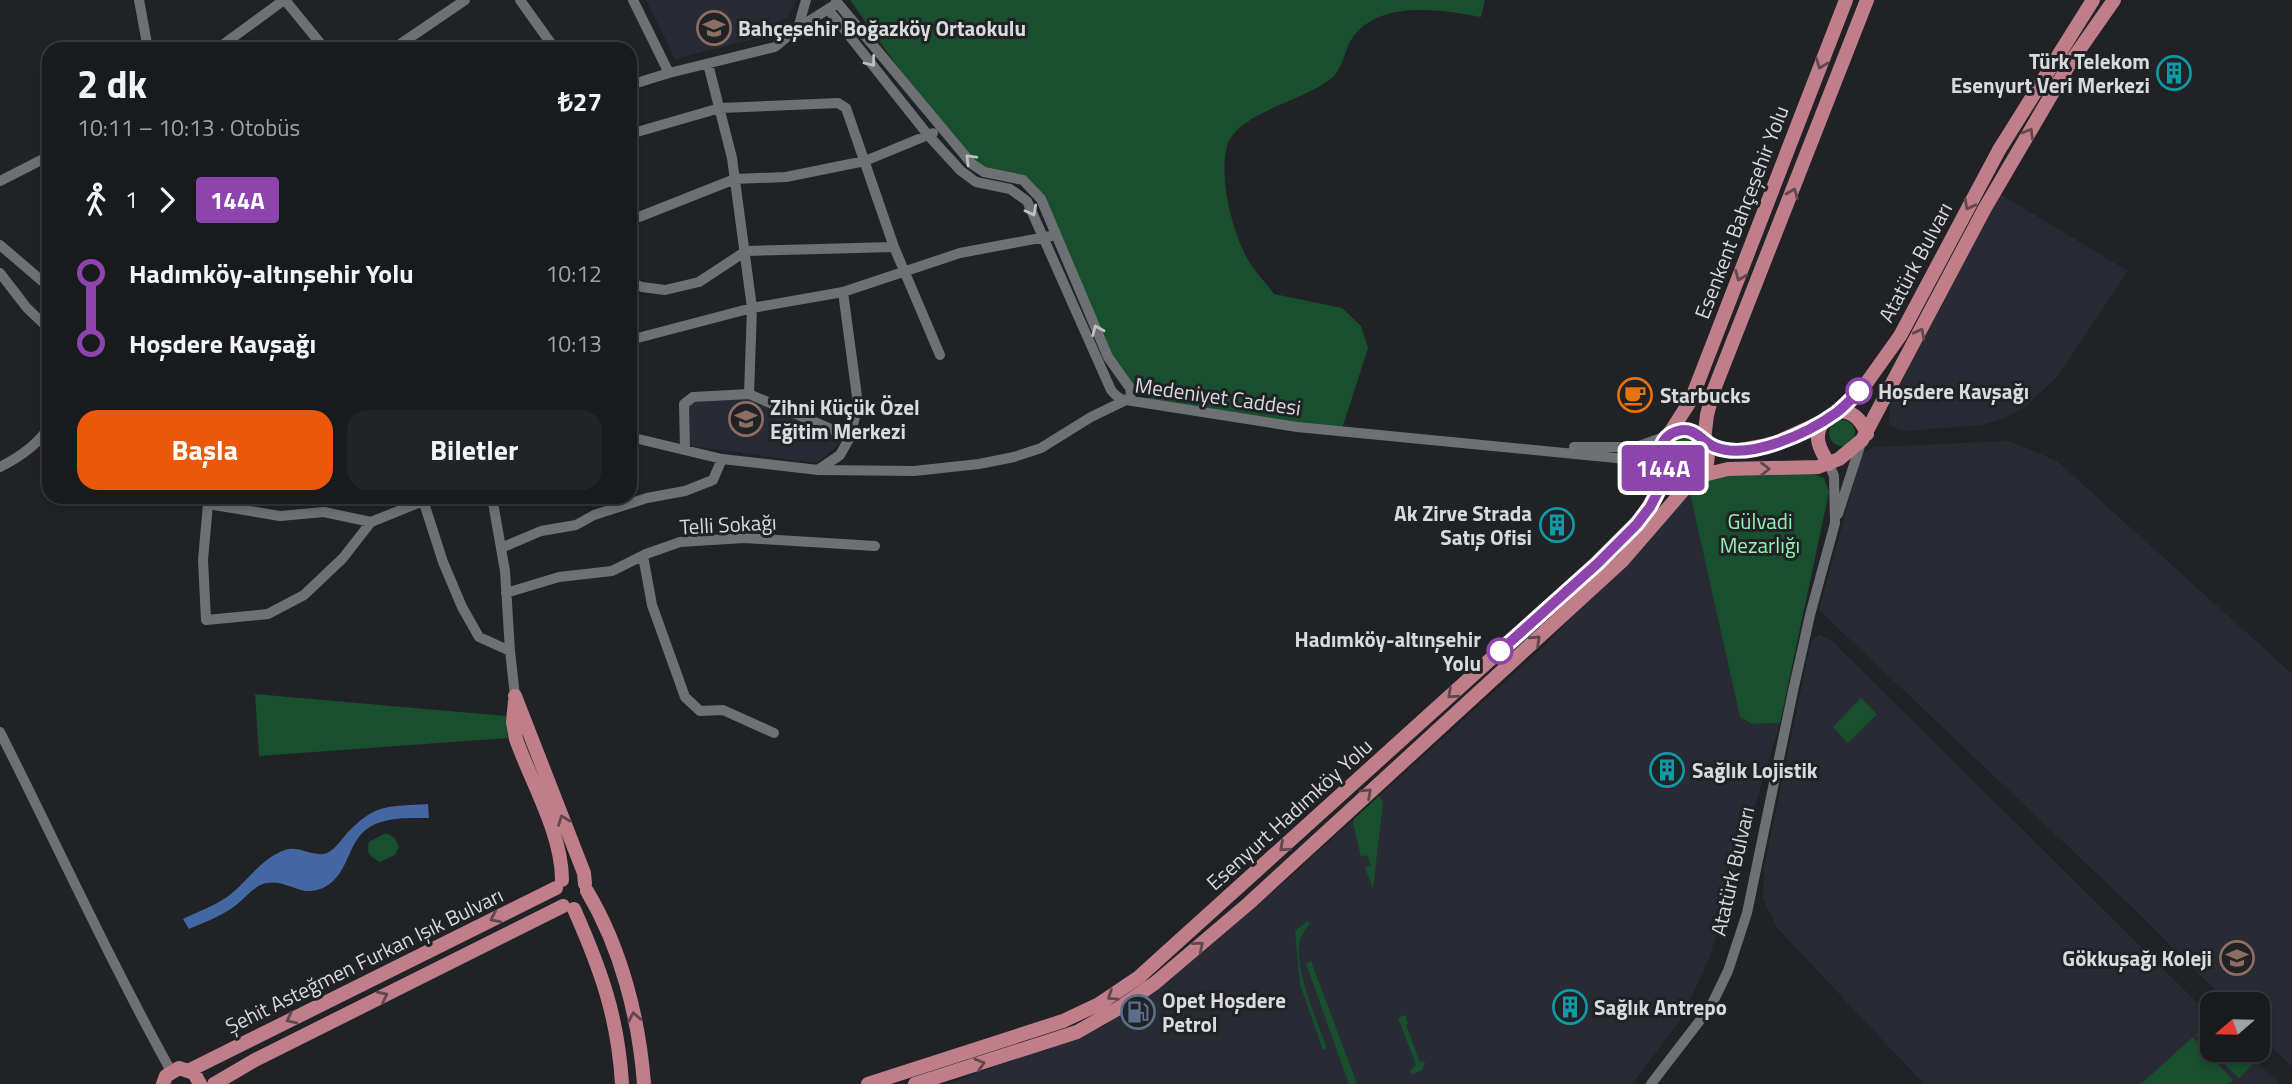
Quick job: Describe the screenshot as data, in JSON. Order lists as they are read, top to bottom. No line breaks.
{"streets":{"main road":["Esenkent Bahçeşehir Yolu","Atatürk Bulvarı","Esenyurt Hadımköy Yolu","Şehit Asteğmen Furkan Işık Bulvarı"],"street":["Medeniyet Caddesi","Telli Sokağı"]},"crossings":[["Esenkent Bahçeşehir Yolu","Atatürk Bulvarı"],["Esenkent Bahçeşehir Yolu","Esenyurt Hadımköy Yolu"],["Atatürk Bulvarı","Esenyurt Hadımköy Yolu"]],"parks":["Gülvadi Mezarlığı"],"places":{"school or university":["Bahçeşehir Boğazköy Ortaokulu","Zihni Küçük Özel Eğitim Merkezi","Gökkuşağı Koleji"],"building":["Türk Telekom Esenyurt Veri Merkezi","Ak Zirve Strada Satış Ofisi","Sağlık Lojistik","Sağlık Antrepo"],"other":["Hoşdere Kavşağı","Hadımköy-altınşehir Yolu"],"cafe":["Starbucks"],"fuel station":["Opet Hoşdere Petrol"]},"lines":["bus line 144A"],"north":"left","page":{"on_map":"144A","heading":["2 dk","10:11 – 10:13 · Otobüs","₺27"],"legs":["1","144A"],"list":[{"name":"Hadımköy-altınşehir Yolu","value":"10:12"},{"name":"Hoşdere Kavşağı","value":"10:13"}],"buttons":["Başla","Biletler"]}}
